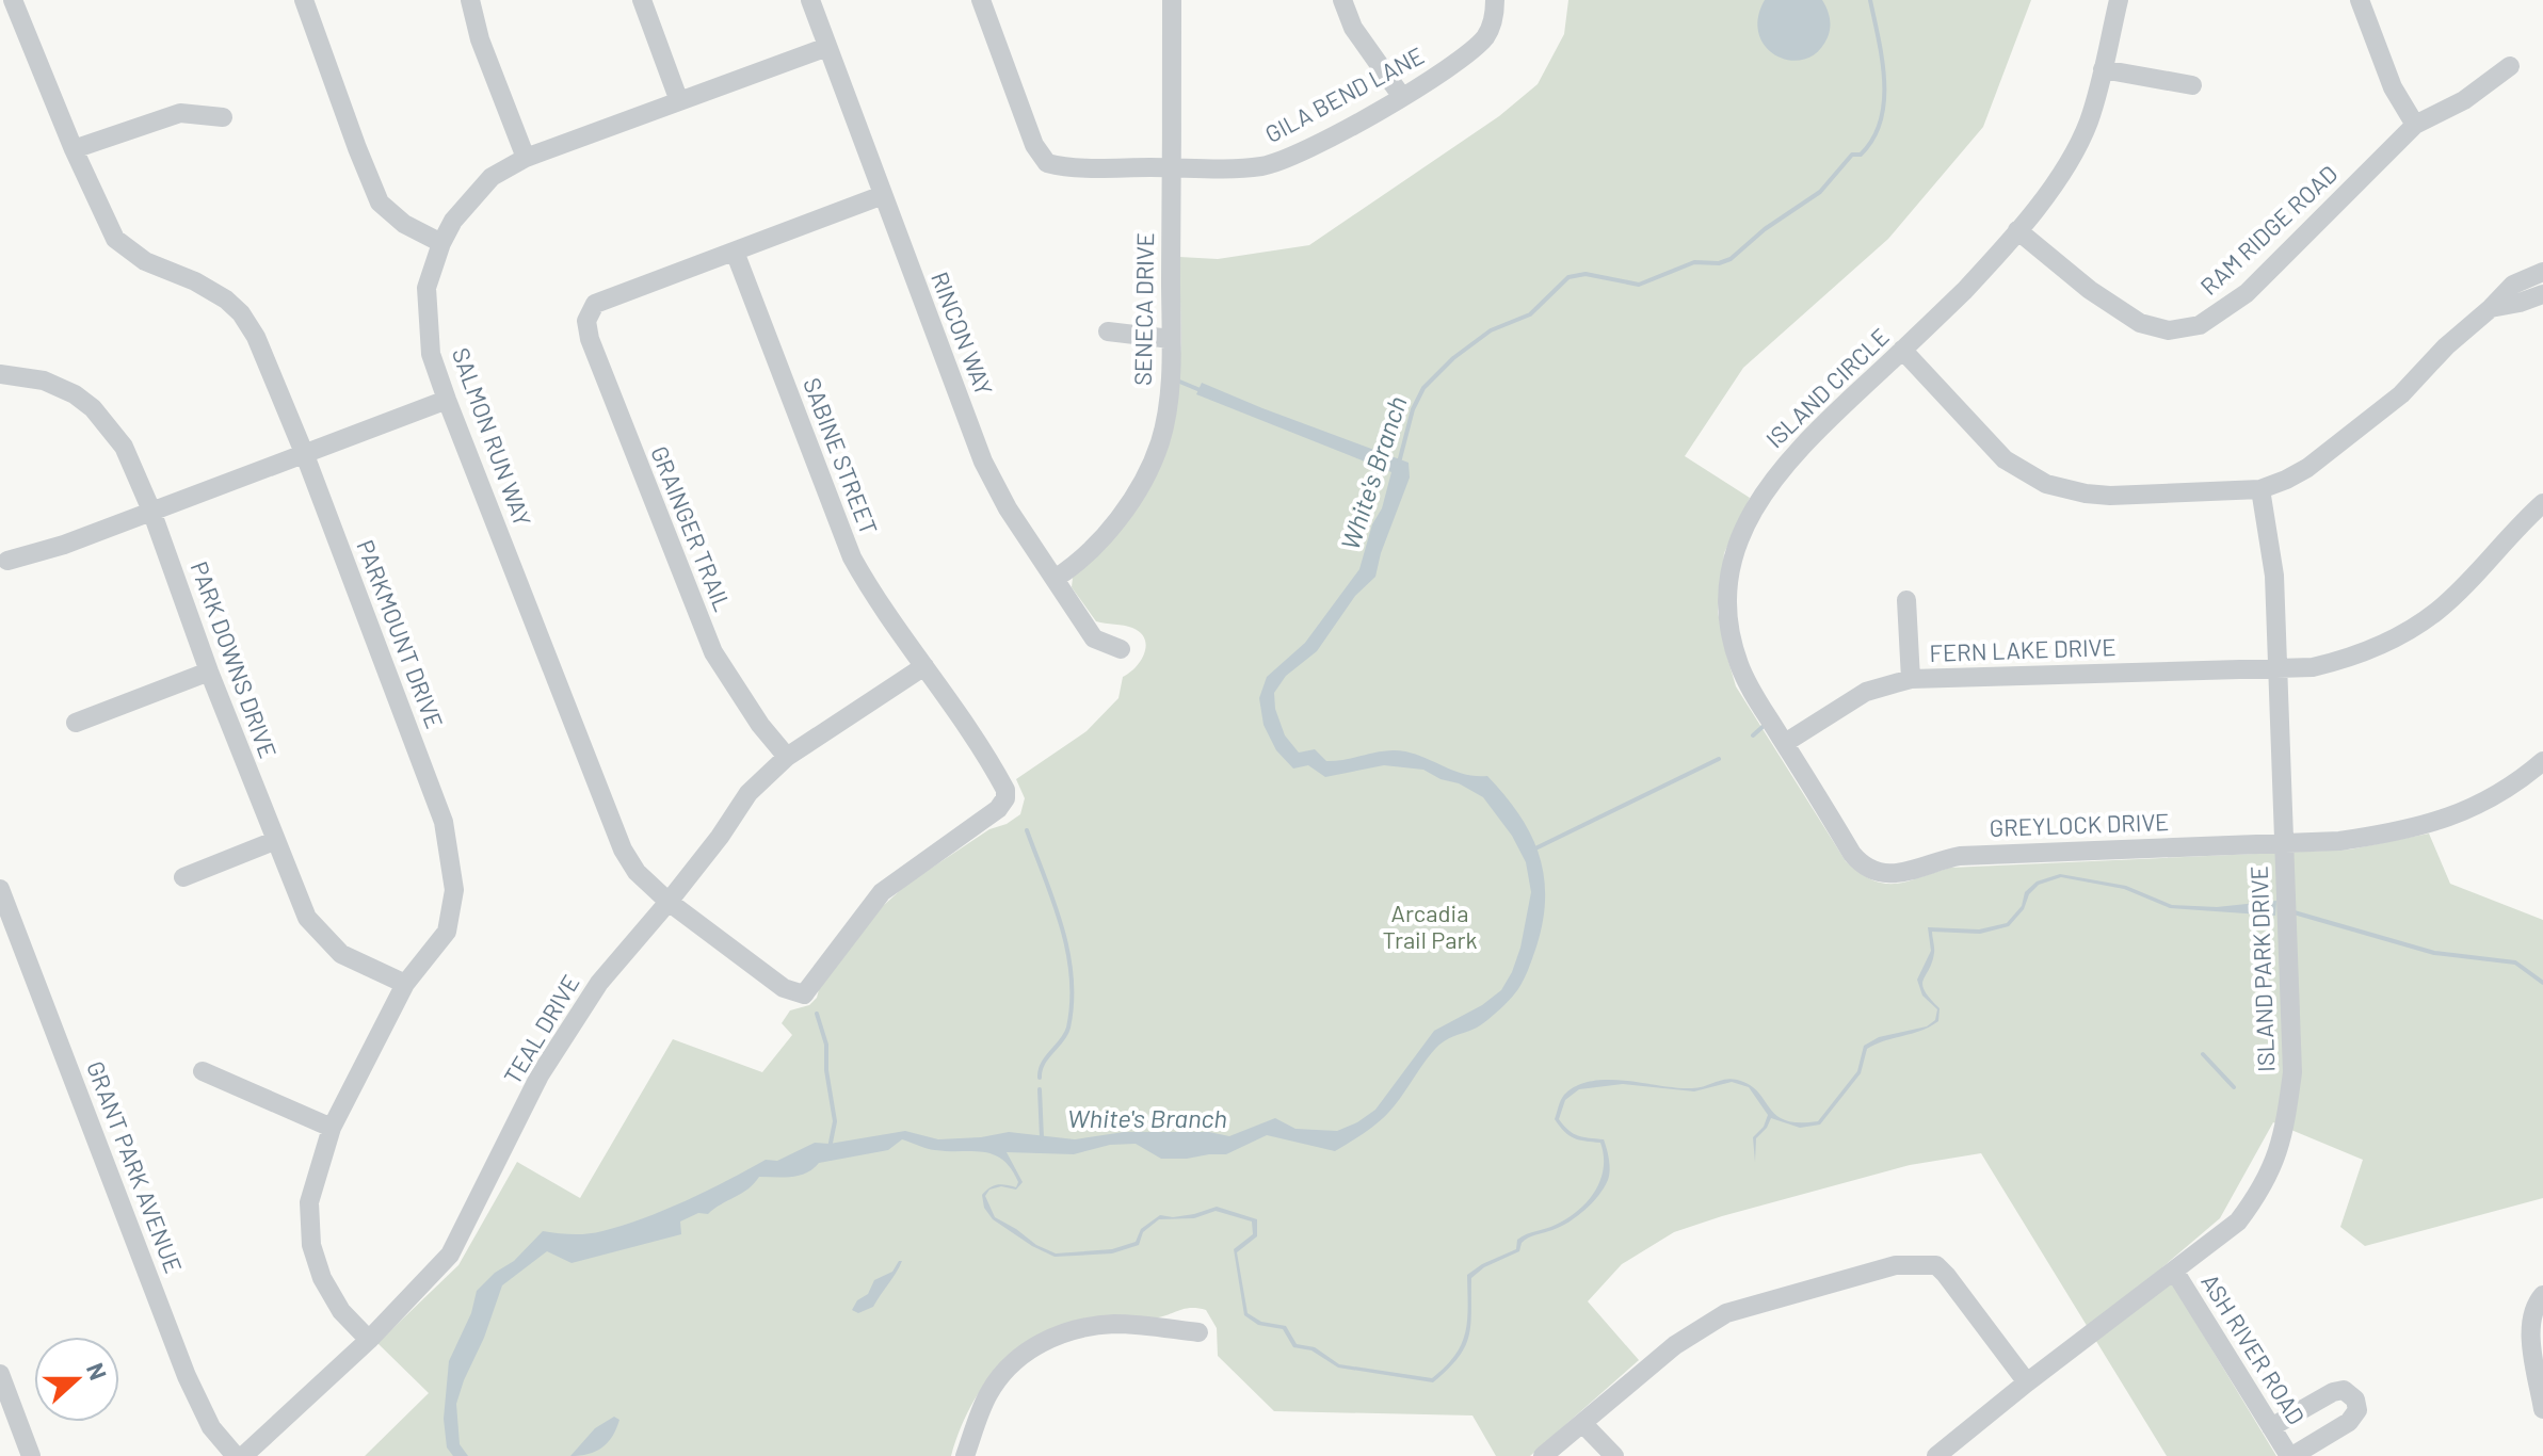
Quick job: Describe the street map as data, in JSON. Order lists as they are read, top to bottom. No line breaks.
{"streets":{"street":["GILA BEND LANE","RAM RIDGE ROAD","SENECA DRIVE","RINCON WAY","ISLAND CIRCLE","SALMON RUN WAY","SABINE STREET","GRAINGER TRAIL","PARKMOUNT DRIVE","FERN LAKE DRIVE","PARK DOWNS DRIVE","GREYLOCK DRIVE","ISLAND PARK DRIVE","TEAL DRIVE","GRANT PARK AVENUE","ASH RIVER ROAD"]},"crossings":[["GILA BEND LANE","SENECA DRIVE"],["RAM RIDGE ROAD","ISLAND CIRCLE"],["SENECA DRIVE","RINCON WAY"],["RINCON WAY","SALMON RUN WAY"],["ISLAND CIRCLE","FERN LAKE DRIVE"],["ISLAND CIRCLE","GREYLOCK DRIVE"],["SALMON RUN WAY","SABINE STREET"],["SALMON RUN WAY","TEAL DRIVE"],["SABINE STREET","GRAINGER TRAIL"],["SABINE STREET","TEAL DRIVE"],["GRAINGER TRAIL","TEAL DRIVE"],["PARKMOUNT DRIVE","PARK DOWNS DRIVE"],["PARKMOUNT DRIVE","TEAL DRIVE"],["FERN LAKE DRIVE","ISLAND PARK DRIVE"],["GREYLOCK DRIVE","ISLAND PARK DRIVE"],["ISLAND PARK DRIVE","ASH RIVER ROAD"]],"water":["White's Branch"],"parks":["Arcadia Trail Park"],"north":"right"}
